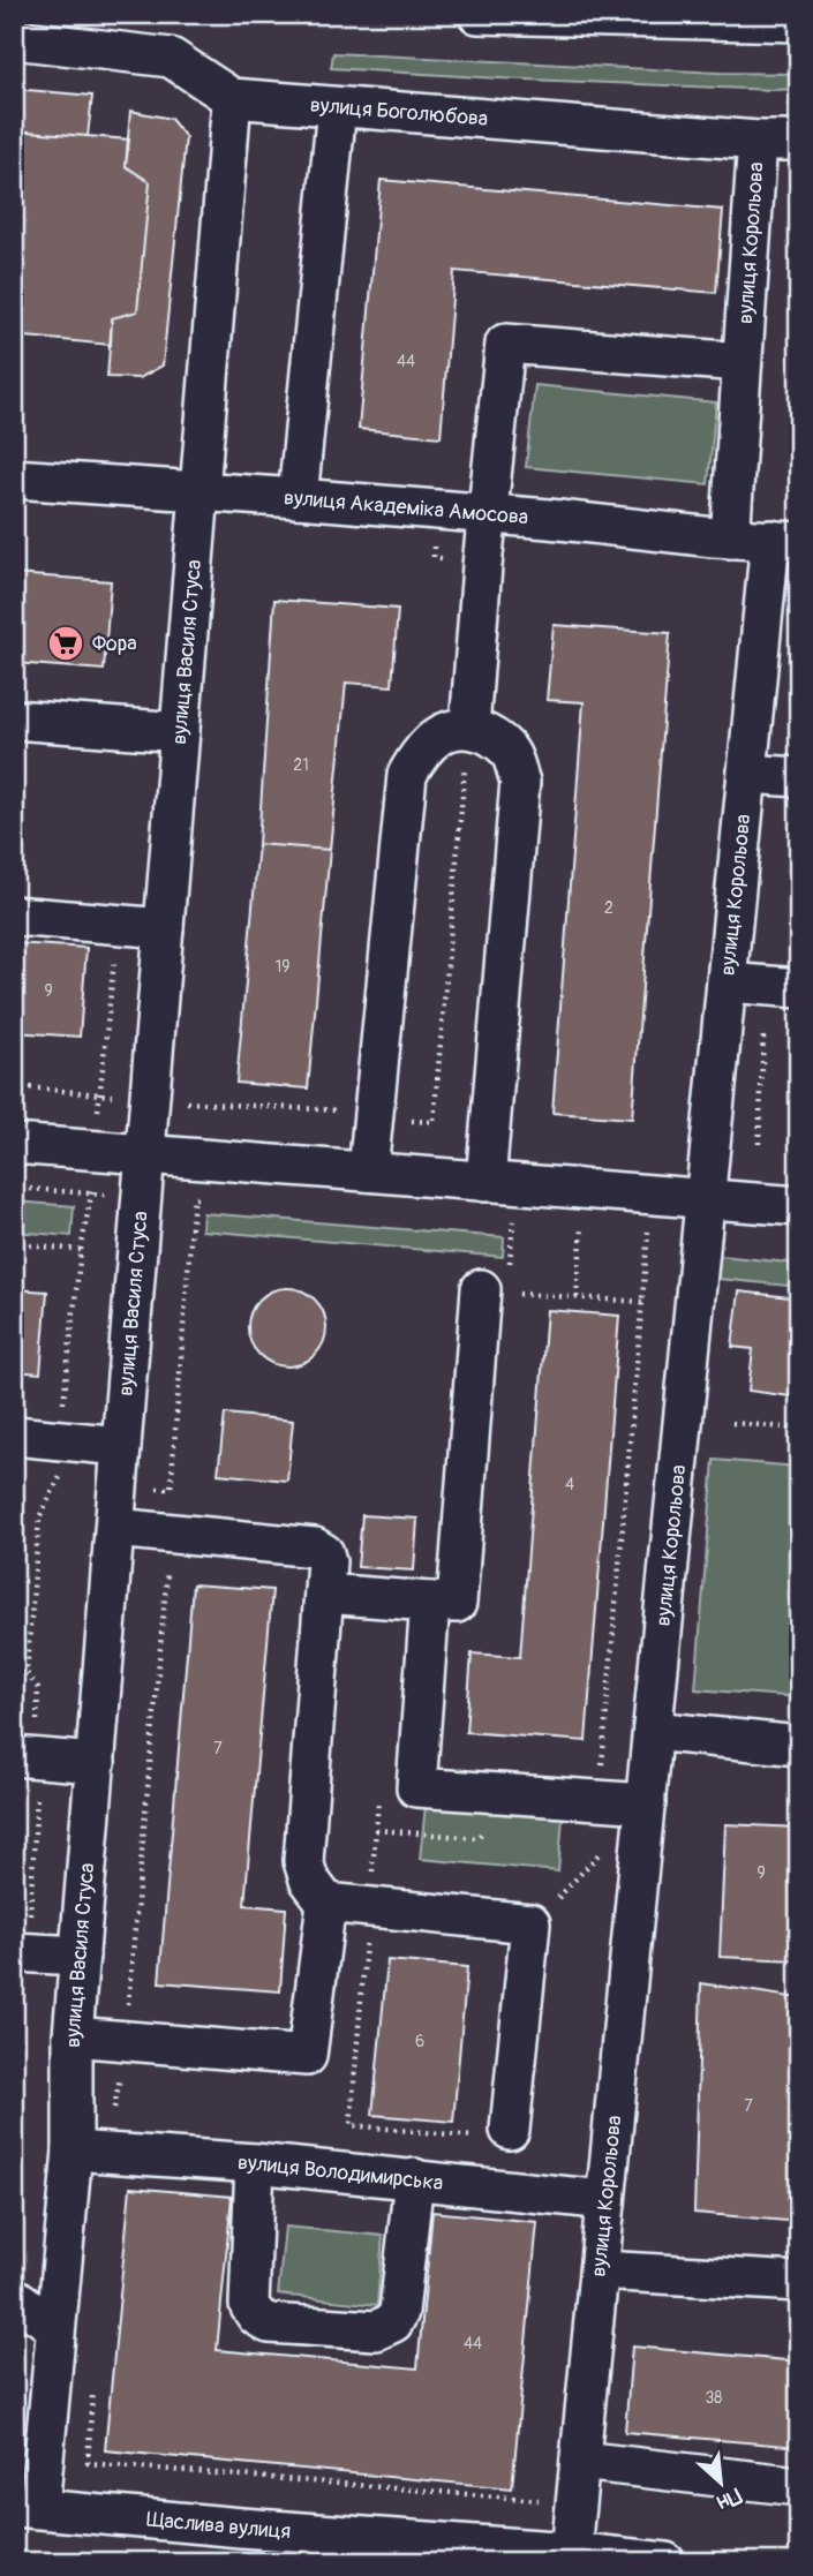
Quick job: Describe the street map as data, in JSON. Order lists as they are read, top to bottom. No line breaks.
{"streets":{"street":["вулиця Боголюбова","вулиця Корольова","вулиця Академіка Амосова","вулиця Василя Стуса","вулиця Володимирська","Щаслива вулиця"]},"crossings":[["вулиця Боголюбова","вулиця Корольова"],["вулиця Боголюбова","вулиця Василя Стуса"],["вулиця Корольова","вулиця Академіка Амосова"],["вулиця Корольова","вулиця Володимирська"],["вулиця Корольова","Щаслива вулиця"],["вулиця Академіка Амосова","вулиця Василя Стуса"],["вулиця Василя Стуса","вулиця Володимирська"],["вулиця Василя Стуса","Щаслива вулиця"]],"places":{"supermarket":["Фора"]},"house_numbers":["44","21","2","19","9","4","7","9","6","7","44","38"],"north":"bottom right"}
